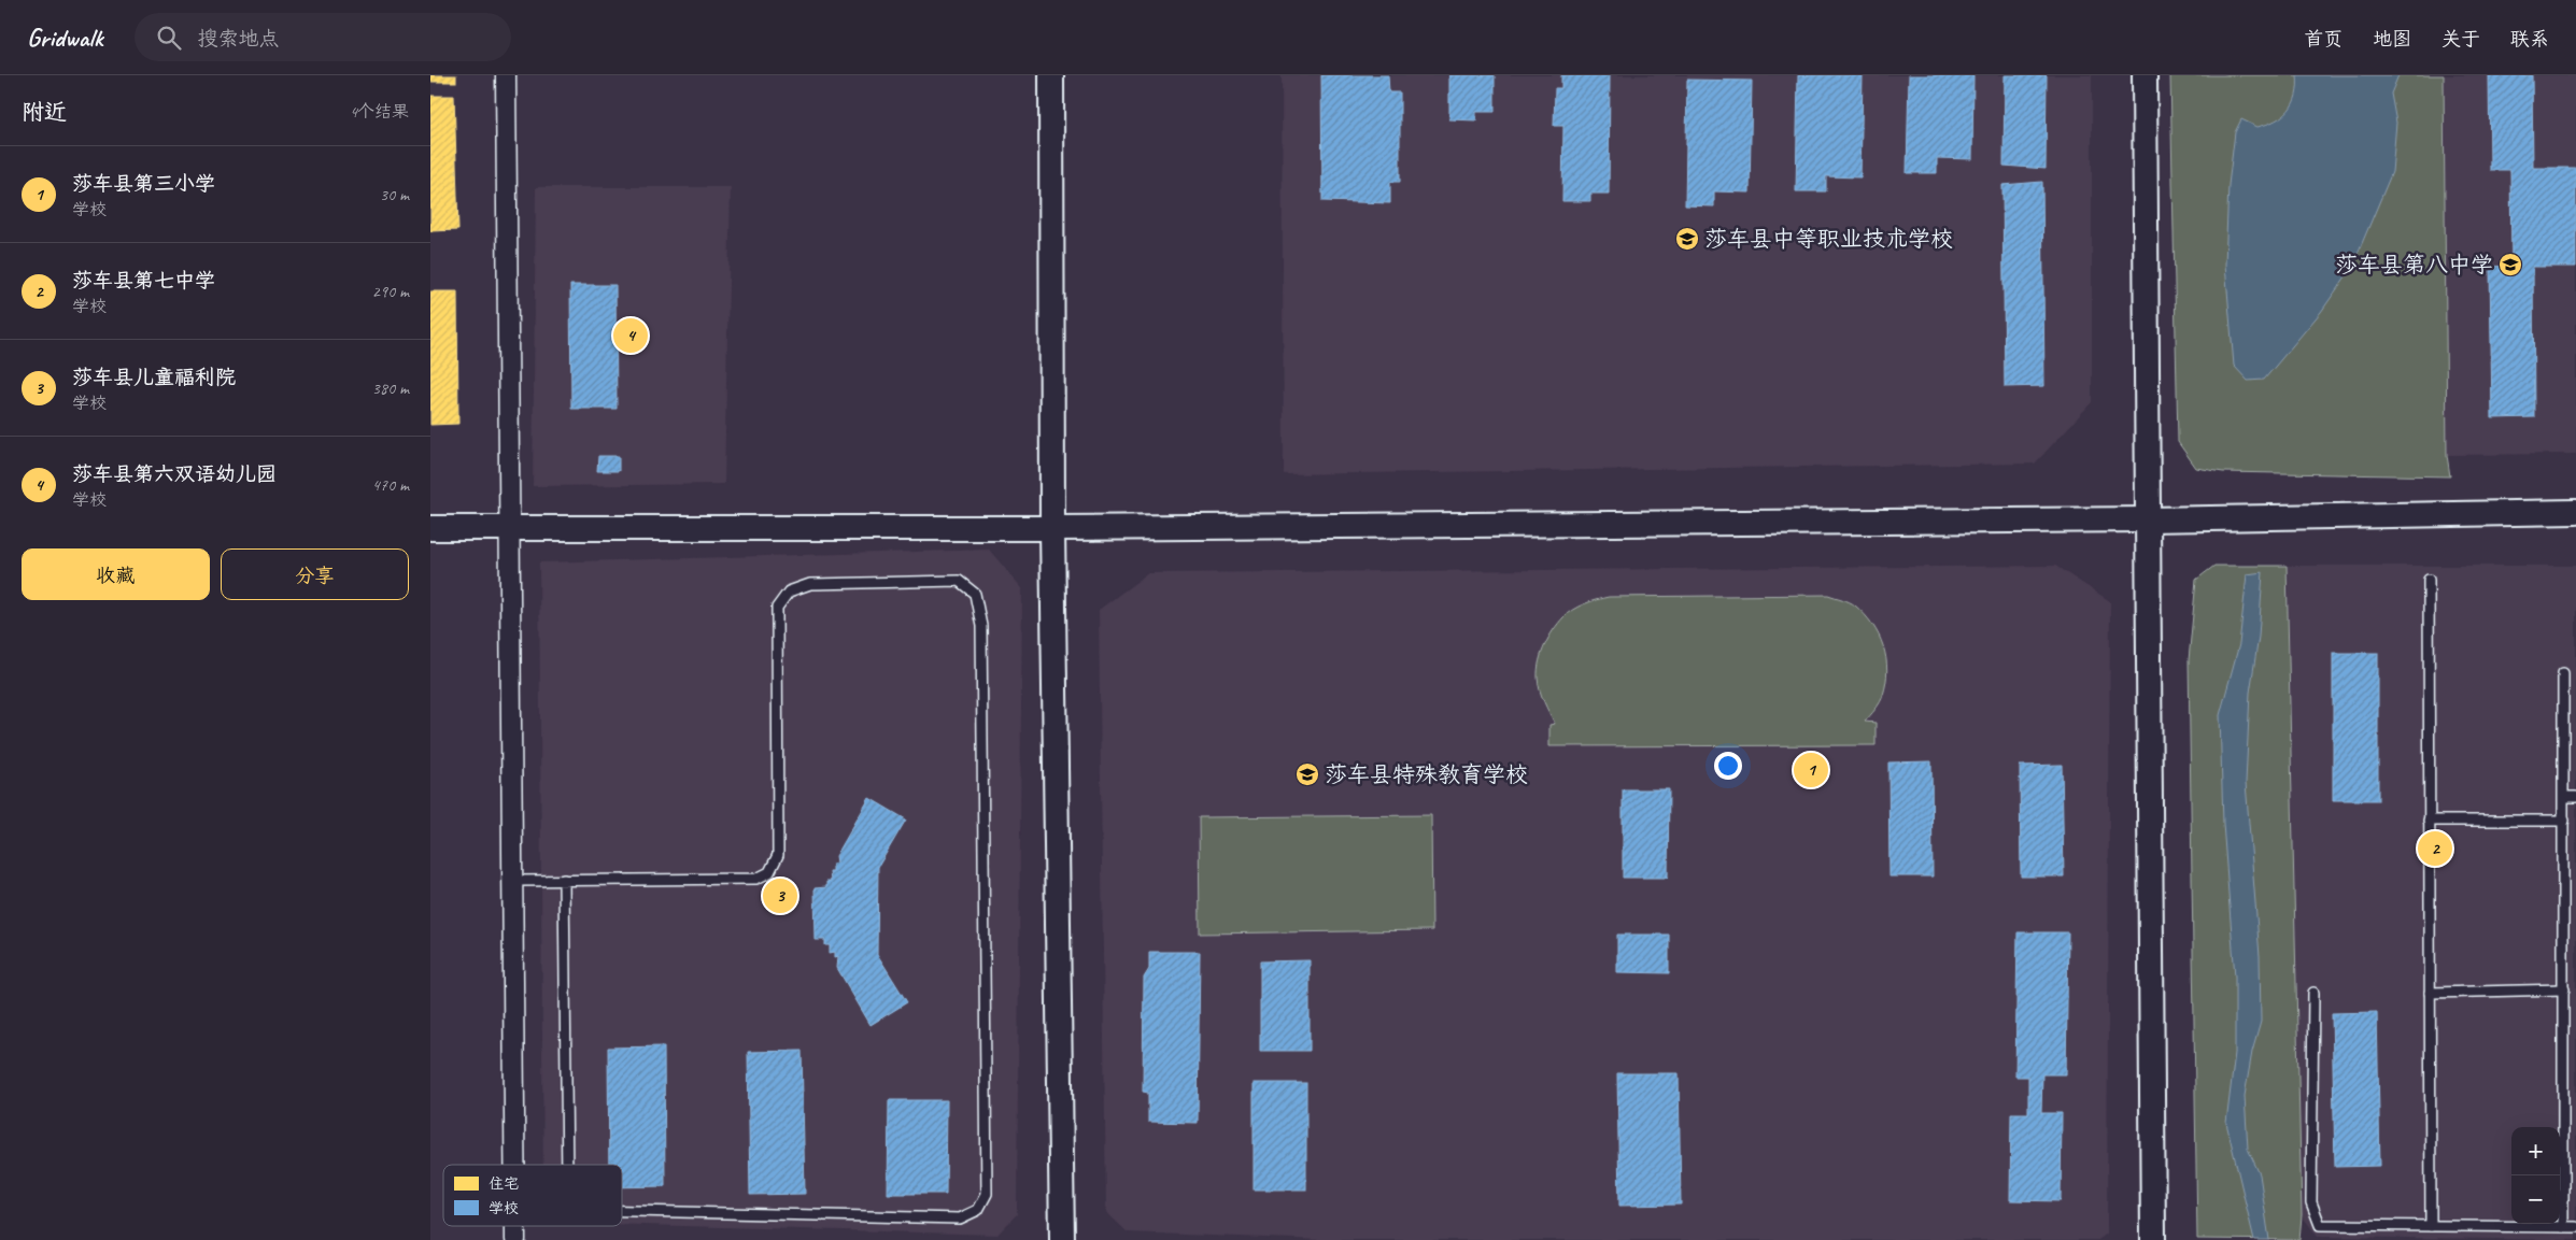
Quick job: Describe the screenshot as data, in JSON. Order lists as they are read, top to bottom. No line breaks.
{"places":{"school or university":["莎车县中等职业技术学校","莎车县第八中学","莎车县特殊教育学校"]},"legend":["住宅","学校"],"page":{"header":"Gridwalk","search":"搜索地点","nav":["首页","地图","关于","联系"],"heading":["附近","4个结果"],"list":[{"mark":"1","name":"莎车县第三小学","note":"学校","value":"30 m"},{"mark":"2","name":"莎车县第七中学","note":"学校","value":"290 m"},{"mark":"3","name":"莎车县儿童福利院","note":"学校","value":"380 m"},{"mark":"4","name":"莎车县第六双语幼儿园","note":"学校","value":"470 m"}],"pins":["4","1","2","3"],"buttons":["收藏","分享"],"map_buttons":["+","−"]}}
